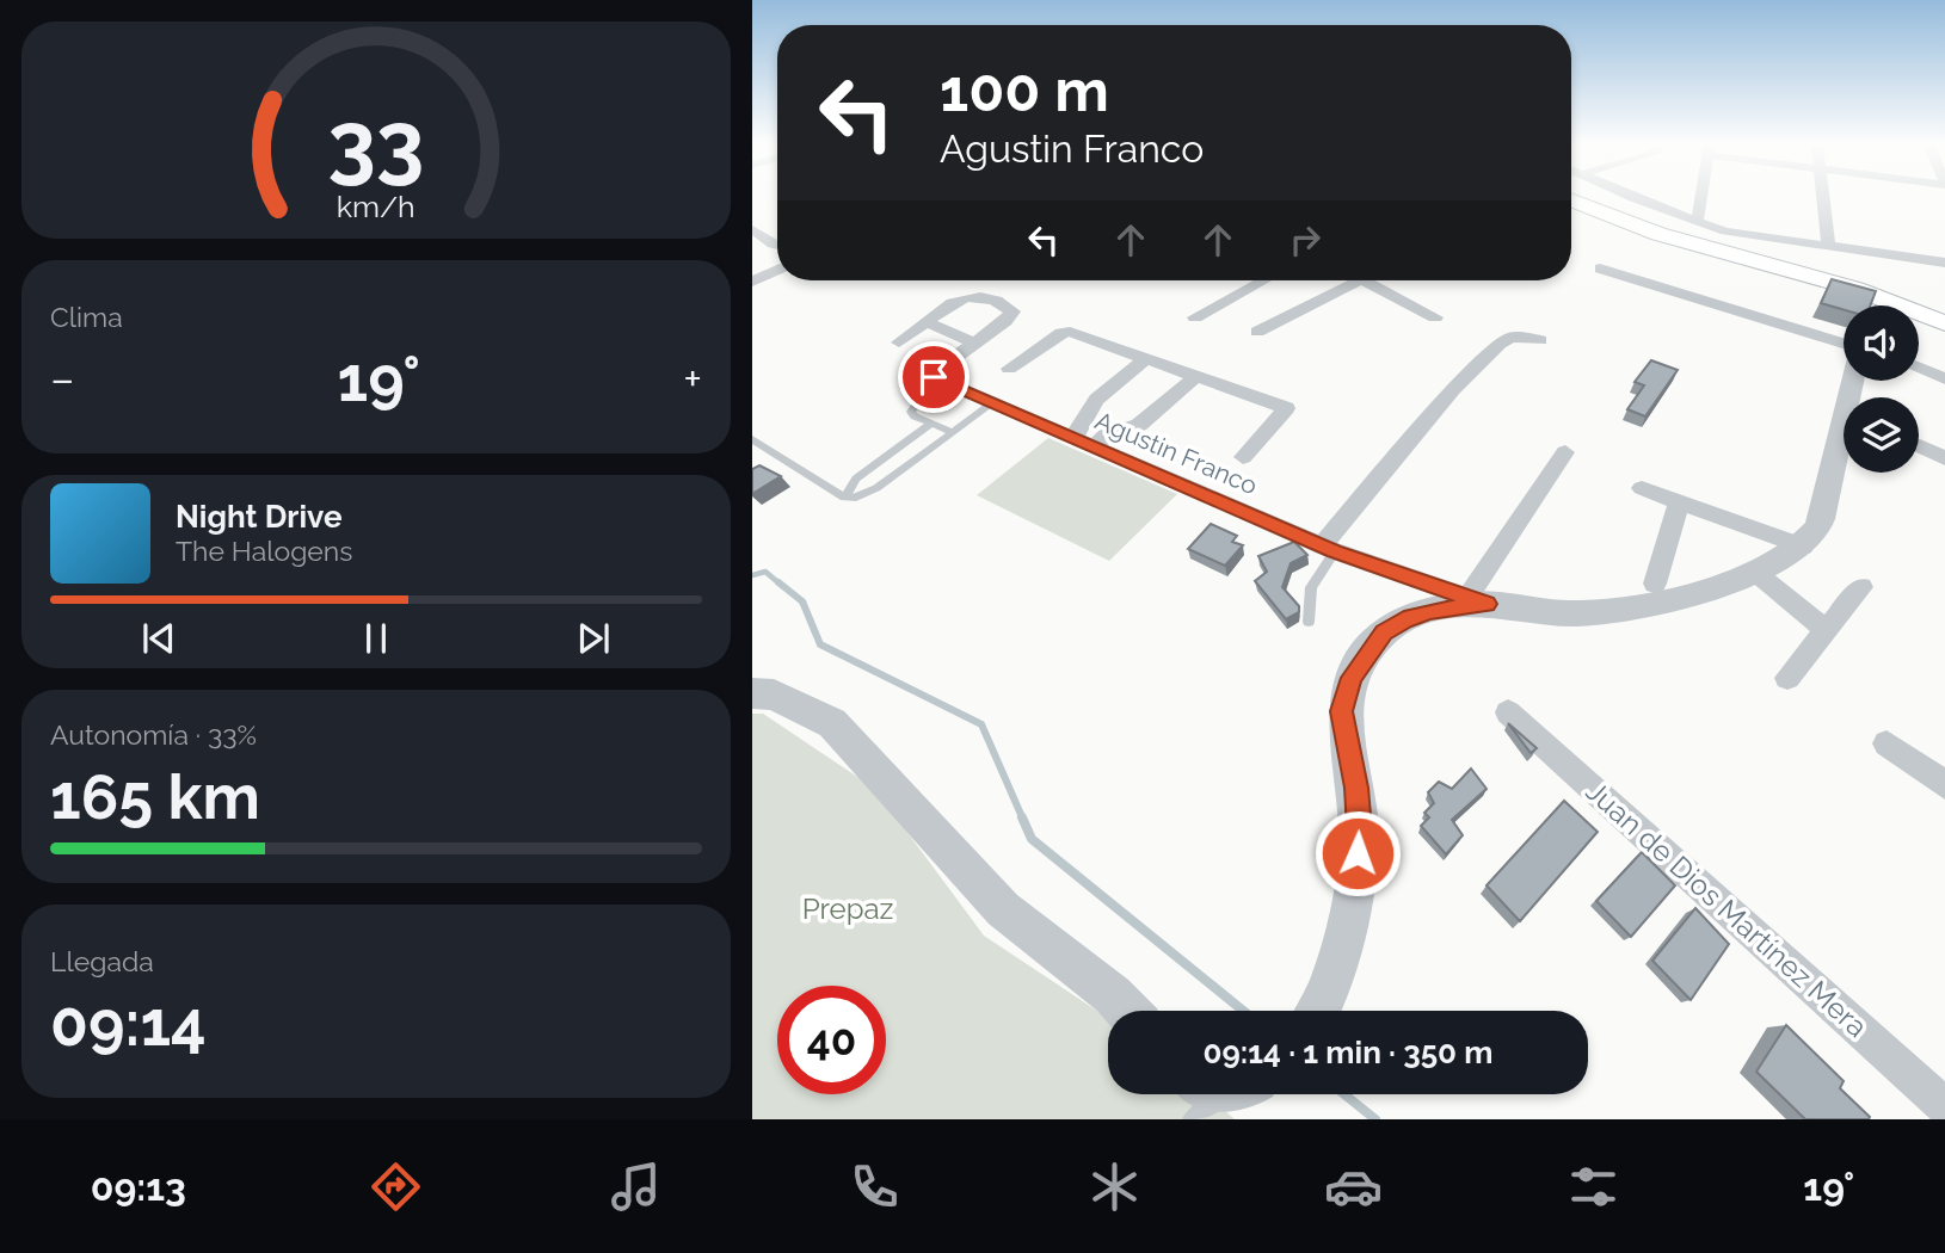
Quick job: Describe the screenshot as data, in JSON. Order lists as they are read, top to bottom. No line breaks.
{"streets":{"street":["Agustin Franco","Juan de Dios Martínez Mera"]},"parks":["Prepaz"],"page":{"turn":["100 m","Agustin Franco"],"tile":["Clima",["Autonomía · 33%","165 km"],["Llegada","09:14"]],"heat":["−","19°","+"],"song":["Night Drive","The Halogens"],"limit":"40","trip":"09:14 · 1 min · 350 m","tabs":["09:13","19°"],"gauge":["33","km/h"]}}
